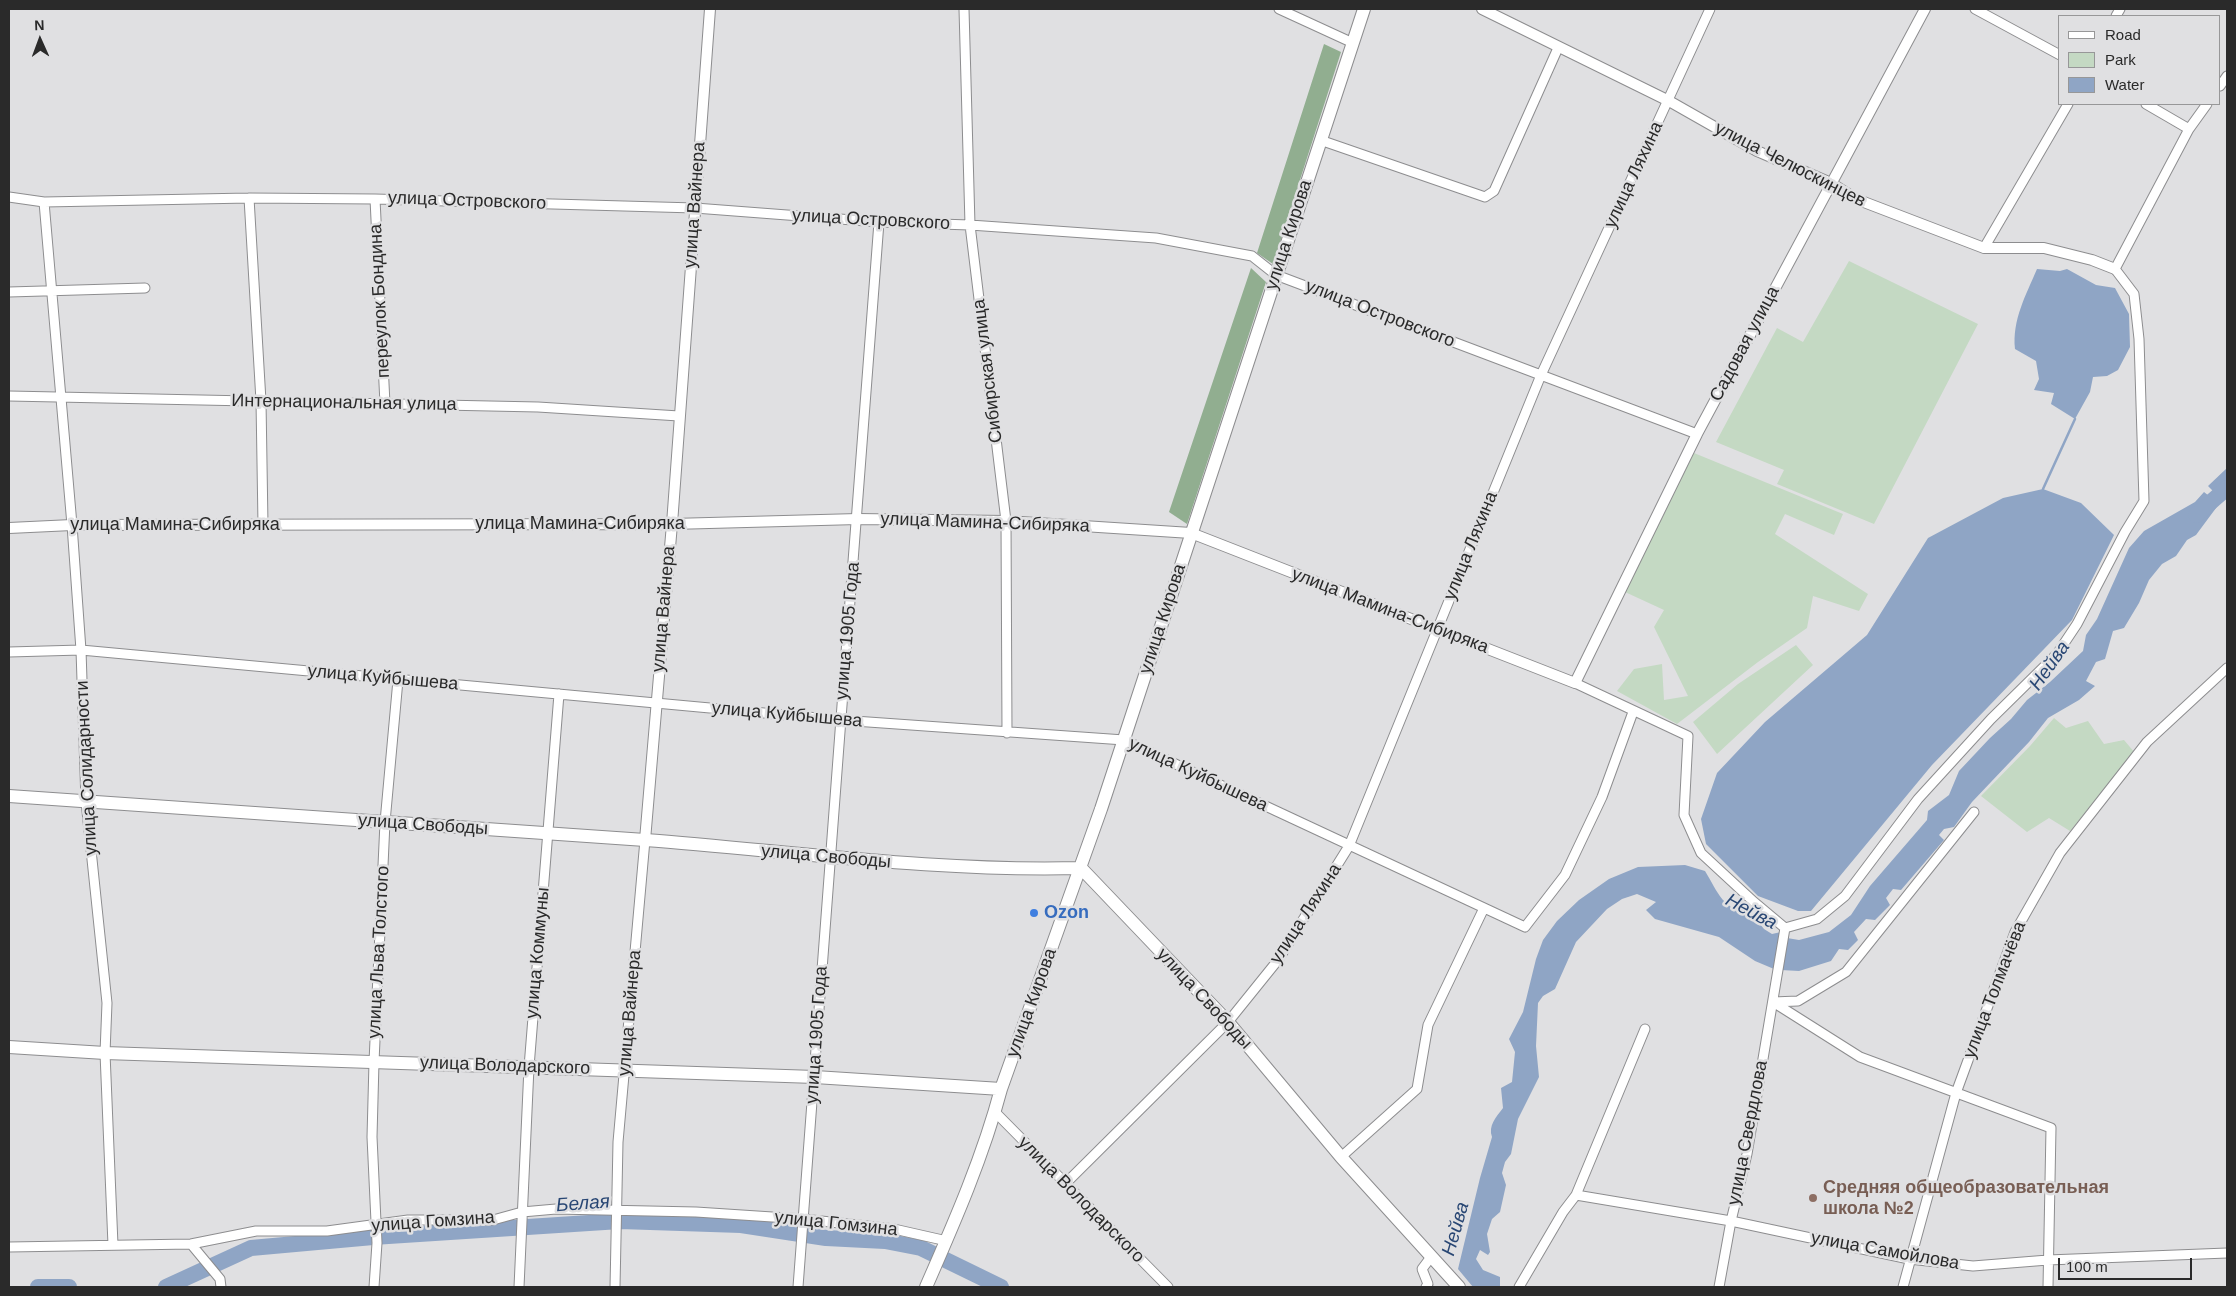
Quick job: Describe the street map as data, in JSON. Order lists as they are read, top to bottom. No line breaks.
{"streets":{"main road":["улица Кирова","улица Свободы","улица Володарского"],"street":["улица Челюскинцев","улица Ляхина","улица Островского","улица Вайнера","переулок Бондина","Садовая улица","Сибирская улица","Интернациональная улица","улица Мамина-Сибиряка","улица 1905 Года","улица Куйбышева","улица Солидарности","улица Льва Толстого","улица Коммуны","улица Толмачёва","улица Свердлова","улица Гомзина","улица Самойлова"]},"crossings":[["улица Челюскинцев","улица Ляхина"],["улица Челюскинцев","Садовая улица"],["улица Ляхина","улица Островского"],["улица Ляхина","улица Мамина-Сибиряка"],["улица Ляхина","улица Куйбышева"],["улица Ляхина","улица Свободы"],["улица Ляхина","улица Володарского"],["улица Островского","улица Вайнера"],["улица Островского","улица Кирова"],["улица Островского","переулок Бондина"],["улица Островского","Садовая улица"],["улица Островского","Сибирская улица"],["улица Островского","улица 1905 Года"],["улица Островского","улица Солидарности"],["улица Вайнера","Интернациональная улица"],["улица Вайнера","улица Мамина-Сибиряка"],["улица Вайнера","улица Куйбышева"],["улица Вайнера","улица Свободы"],["улица Вайнера","улица Володарского"],["улица Вайнера","улица Гомзина"],["улица Кирова","улица Мамина-Сибиряка"],["улица Кирова","улица Куйбышева"],["улица Кирова","улица Свободы"],["улица Кирова","улица Володарского"],["улица Кирова","улица Гомзина"],["переулок Бондина","Интернациональная улица"],["Садовая улица","улица Мамина-Сибиряка"],["Сибирская улица","улица Мамина-Сибиряка"],["Сибирская улица","улица Куйбышева"],["Интернациональная улица","улица Солидарности"],["улица Мамина-Сибиряка","улица 1905 Года"],["улица Мамина-Сибиряка","улица Куйбышева"],["улица Мамина-Сибиряка","улица Солидарности"],["улица Мамина-Сибиряка","улица Свердлова"],["улица 1905 Года","улица Куйбышева"],["улица 1905 Года","улица Свободы"],["улица 1905 Года","улица Володарского"],["улица 1905 Года","улица Гомзина"],["улица Куйбышева","улица Солидарности"],["улица Куйбышева","улица Льва Толстого"],["улица Куйбышева","улица Коммуны"],["улица Солидарности","улица Свободы"],["улица Солидарности","улица Володарского"],["улица Солидарности","улица Гомзина"],["улица Свободы","улица Льва Толстого"],["улица Свободы","улица Коммуны"],["улица Льва Толстого","улица Володарского"],["улица Льва Толстого","улица Гомзина"],["улица Коммуны","улица Володарского"],["улица Коммуны","улица Гомзина"],["улица Толмачёва","улица Самойлова"],["улица Свердлова","улица Самойлова"]],"water":["Нейва","Белая"],"places":["Ozon","Средняя общеобразовательная школа №2"],"legend":["Road","Park","Water"],"scale_bar":"100 m","north":"top"}
